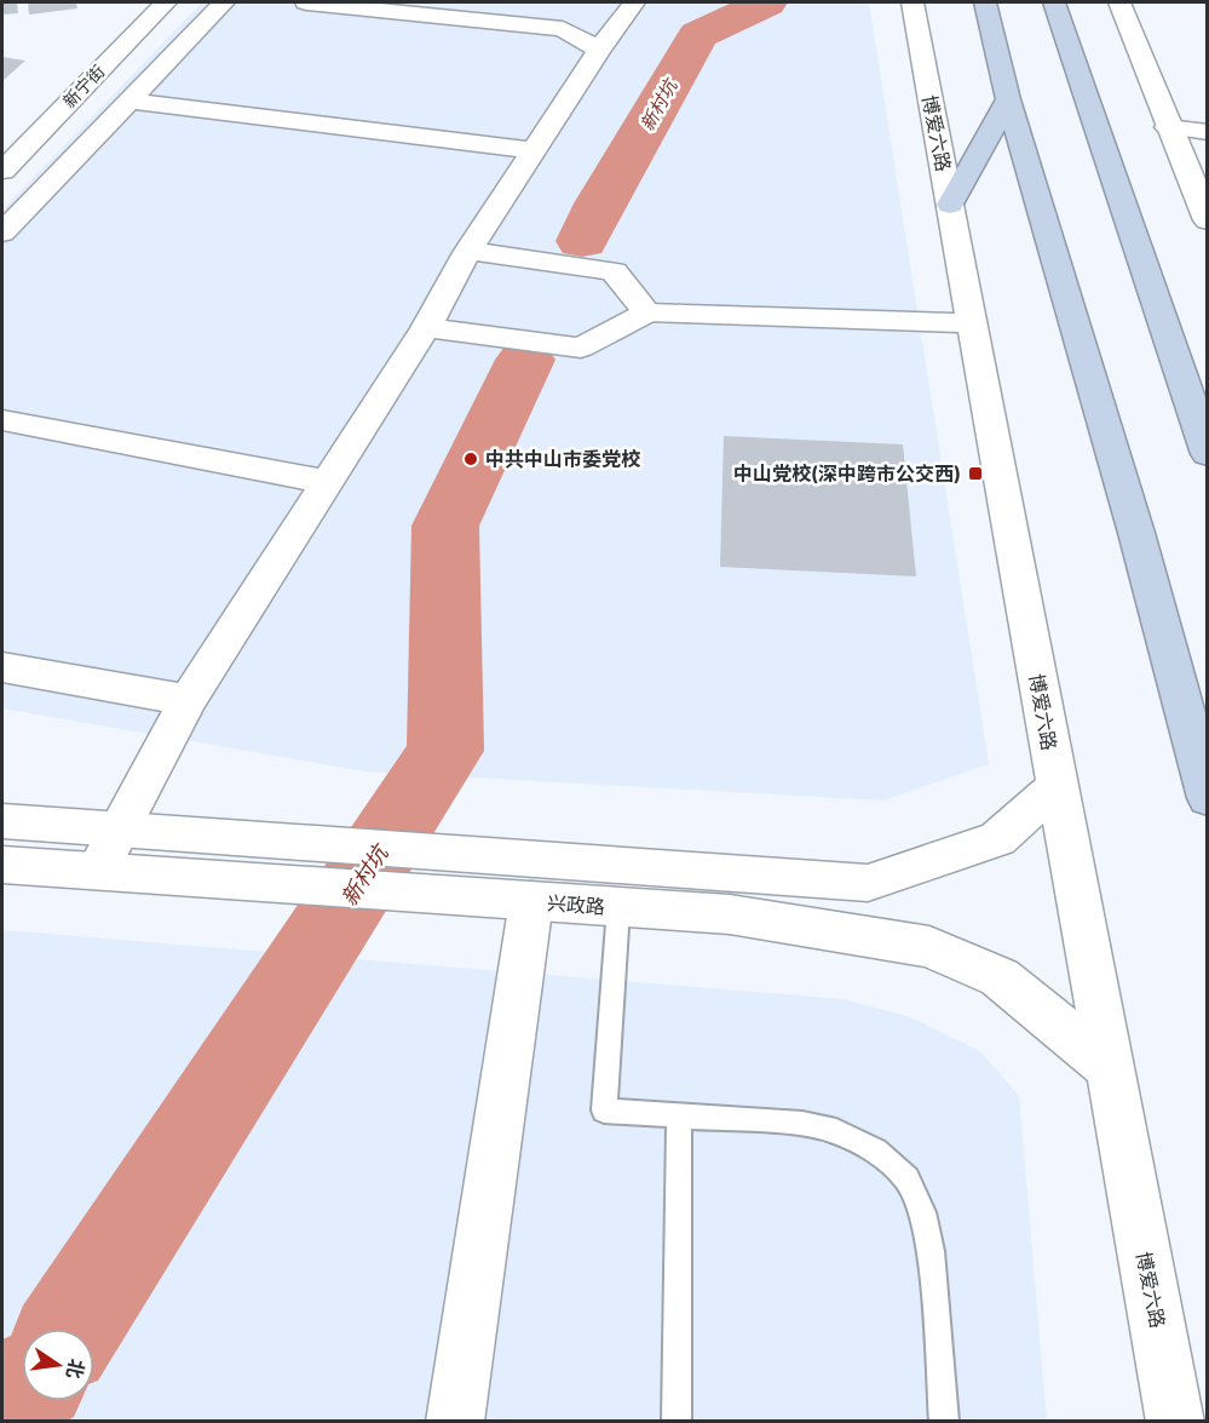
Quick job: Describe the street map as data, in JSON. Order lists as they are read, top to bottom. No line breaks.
{"streets":{"street":["新宁街","博爱六路","兴政路"]},"crossings":[["博爱六路","兴政路"]],"water":["新村坑"],"places":{"other":["中共中山市委党校"],"transit":["中山党校(深中跨市公交西)"]},"north":"right"}
